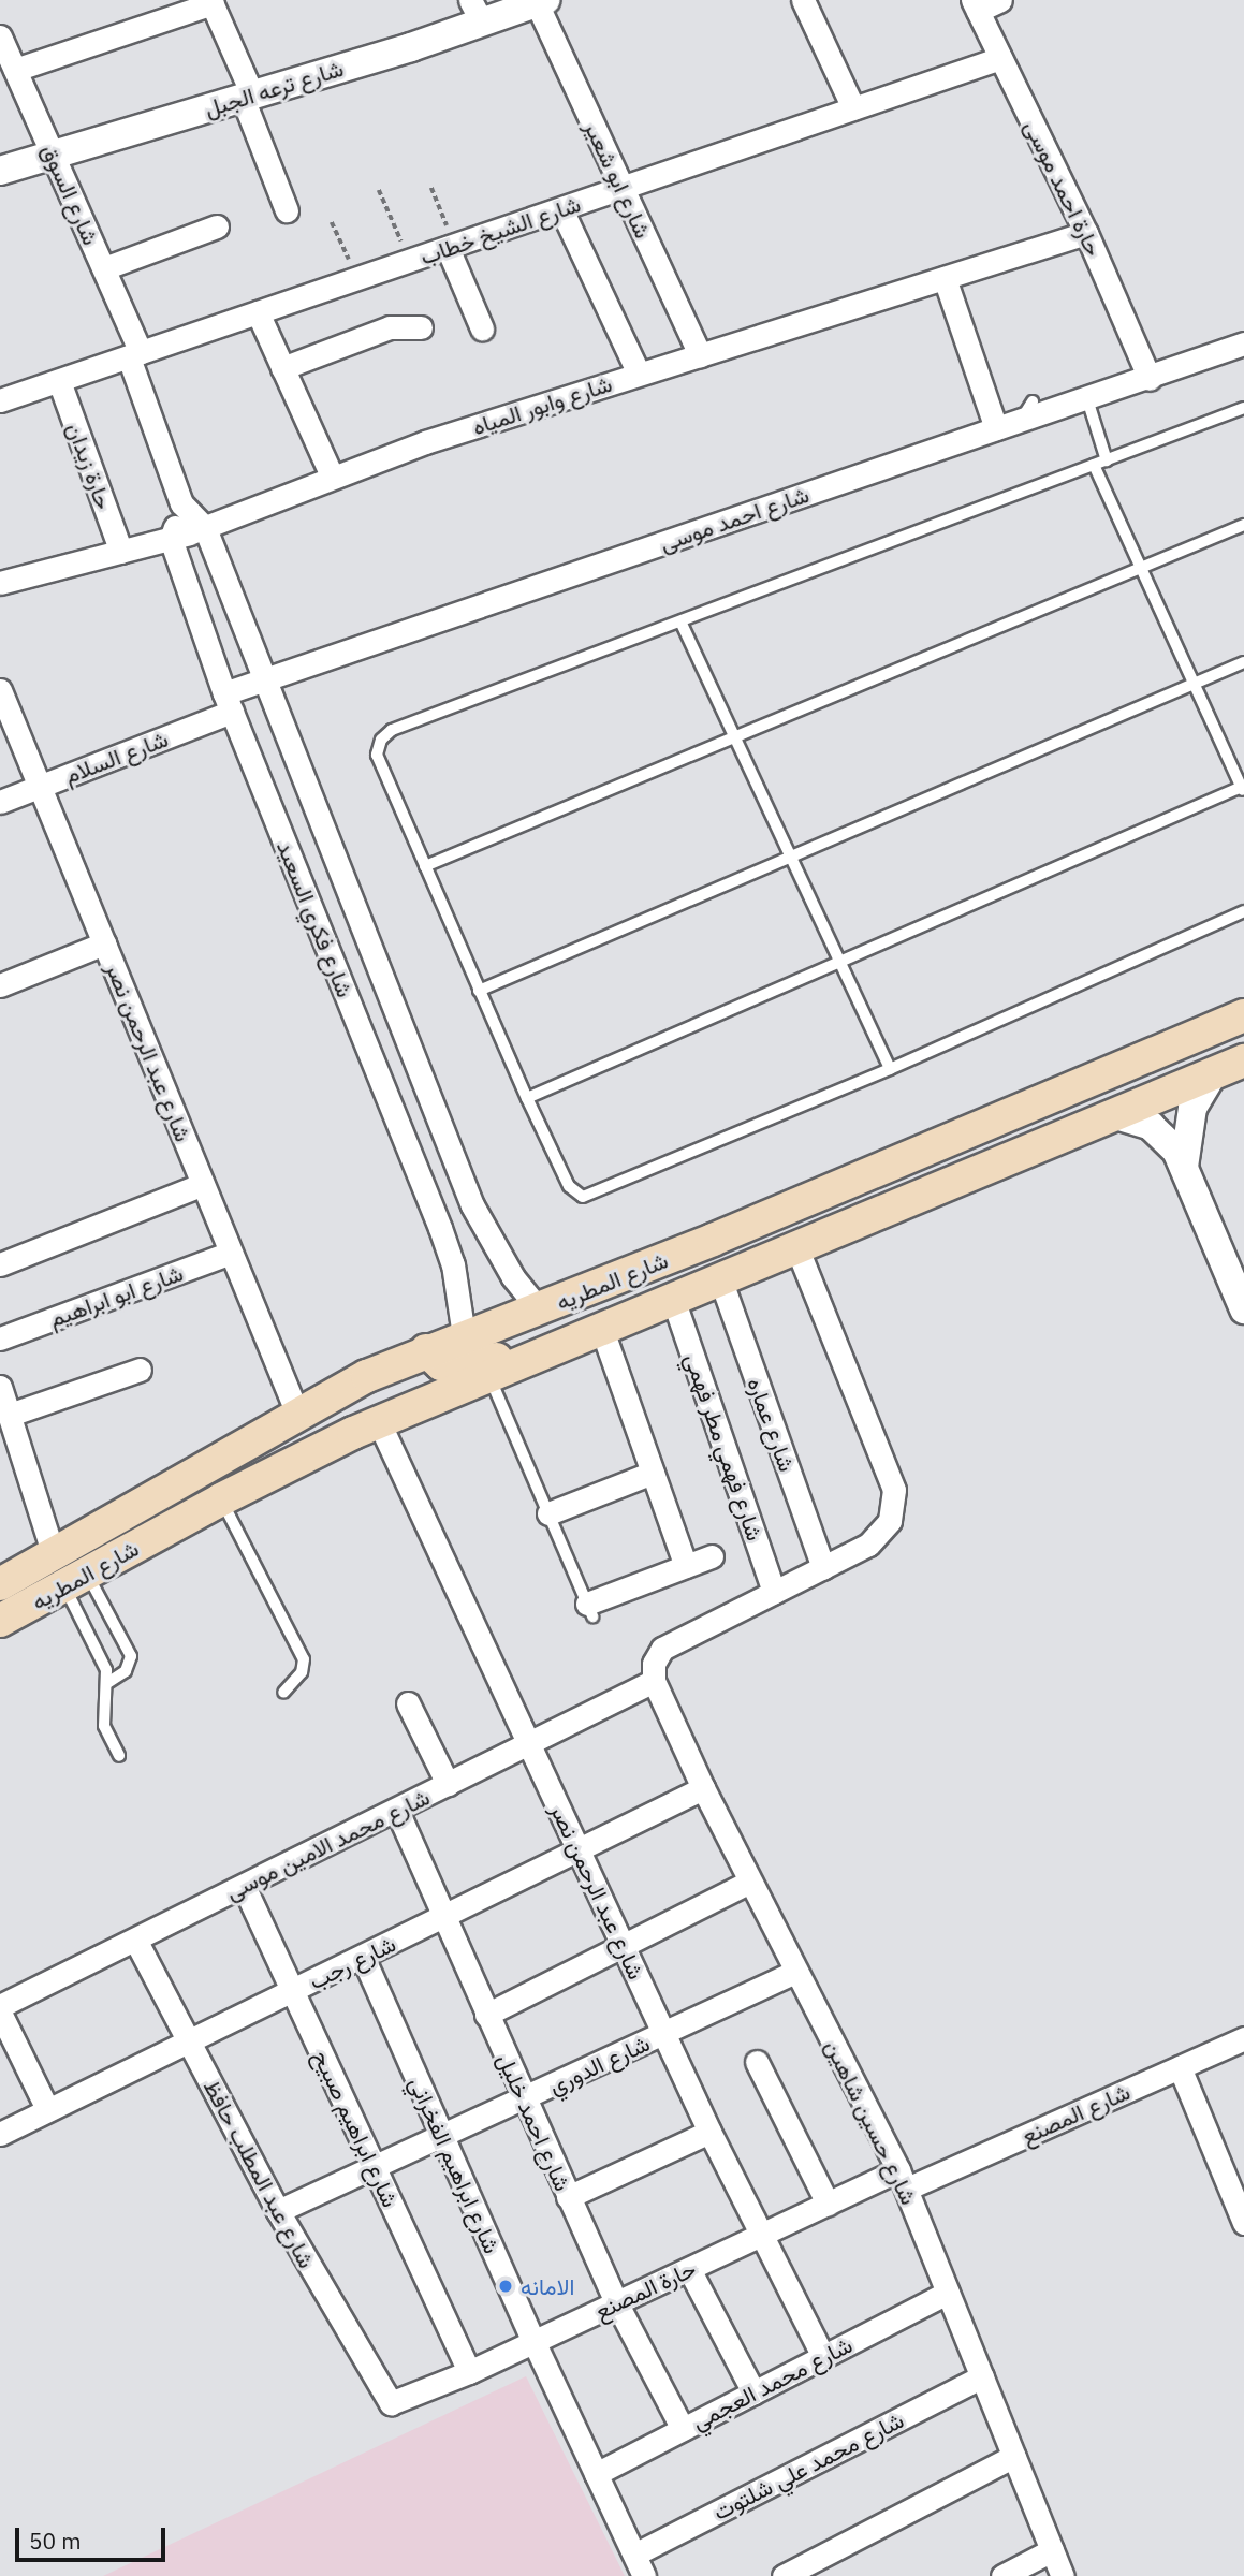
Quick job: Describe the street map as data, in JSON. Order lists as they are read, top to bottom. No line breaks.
{"streets":{"main road":["شارع المطريه"],"street":["شارع ترعه الجبل","شارع ابو شعير","حارة احمد موسى","شارع السوق","شارع الشيخ خطاب","شارع وابور المياه","حارة زيدان","شارع احمد موسى","شارع السلام","شارع فكري السعيد","شارع عبد الرحمن نصر","شارع ابو ابراهيم","شارع عماره","شارع فهمي مطر فهمي","شارع محمد الامين موسى","شارع رجب","شارع الدوري","شارع المصنع","شارع احمد خليل","شارع حسين شاهين","شارع ابراهيم صبيح","شارع ابراهيم الفخراني","شارع عبد المطلب حافظ","حارة المصنع","شارع محمد العجمي","شارع محمد علي شلتوت"]},"crossings":[["شارع ترعه الجبل","شارع ابو شعير"],["شارع ترعه الجبل","شارع السوق"],["شارع ابو شعير","شارع الشيخ خطاب"],["شارع ابو شعير","شارع وابور المياه"],["حارة احمد موسى","شارع الشيخ خطاب"],["حارة احمد موسى","شارع وابور المياه"],["حارة احمد موسى","شارع احمد موسى"],["شارع السوق","شارع الشيخ خطاب"],["شارع السوق","شارع فكري السعيد"],["شارع الشيخ خطاب","حارة زيدان"],["شارع الشيخ خطاب","شارع فكري السعيد"],["شارع وابور المياه","حارة زيدان"],["شارع وابور المياه","شارع فكري السعيد"],["شارع احمد موسى","شارع السلام"],["شارع احمد موسى","شارع فكري السعيد"],["شارع السلام","شارع فكري السعيد"],["شارع السلام","شارع عبد الرحمن نصر"],["شارع فكري السعيد","شارع المطريه"],["شارع عبد الرحمن نصر","شارع المطريه"],["شارع عبد الرحمن نصر","شارع ابو ابراهيم"],["شارع عبد الرحمن نصر","شارع محمد الامين موسى"],["شارع عبد الرحمن نصر","شارع رجب"],["شارع عبد الرحمن نصر","شارع الدوري"],["شارع عبد الرحمن نصر","حارة المصنع"],["شارع عبد الرحمن نصر","شارع محمد العجمي"],["شارع المطريه","شارع عماره"],["شارع المطريه","شارع فهمي مطر فهمي"],["شارع محمد الامين موسى","شارع احمد خليل"],["شارع محمد الامين موسى","شارع حسين شاهين"],["شارع محمد الامين موسى","شارع ابراهيم صبيح"],["شارع محمد الامين موسى","شارع عبد المطلب حافظ"],["شارع رجب","شارع احمد خليل"],["شارع رجب","شارع حسين شاهين"],["شارع رجب","شارع ابراهيم صبيح"],["شارع رجب","شارع ابراهيم الفخراني"],["شارع رجب","شارع عبد المطلب حافظ"],["شارع الدوري","شارع احمد خليل"],["شارع الدوري","شارع حسين شاهين"],["شارع الدوري","شارع ابراهيم صبيح"],["شارع الدوري","شارع ابراهيم الفخراني"],["شارع الدوري","شارع عبد المطلب حافظ"],["شارع المصنع","شارع حسين شاهين"],["شارع المصنع","حارة المصنع"],["شارع احمد خليل","حارة المصنع"],["شارع احمد خليل","شارع محمد العجمي"],["شارع حسين شاهين","حارة المصنع"],["شارع حسين شاهين","شارع محمد العجمي"],["شارع حسين شاهين","شارع محمد علي شلتوت"],["شارع ابراهيم صبيح","حارة المصنع"],["شارع ابراهيم الفخراني","حارة المصنع"],["شارع ابراهيم الفخراني","شارع محمد العجمي"],["شارع ابراهيم الفخراني","شارع محمد علي شلتوت"],["شارع عبد المطلب حافظ","حارة المصنع"]],"places":["الامانه"],"scale_bar":"50 m"}
